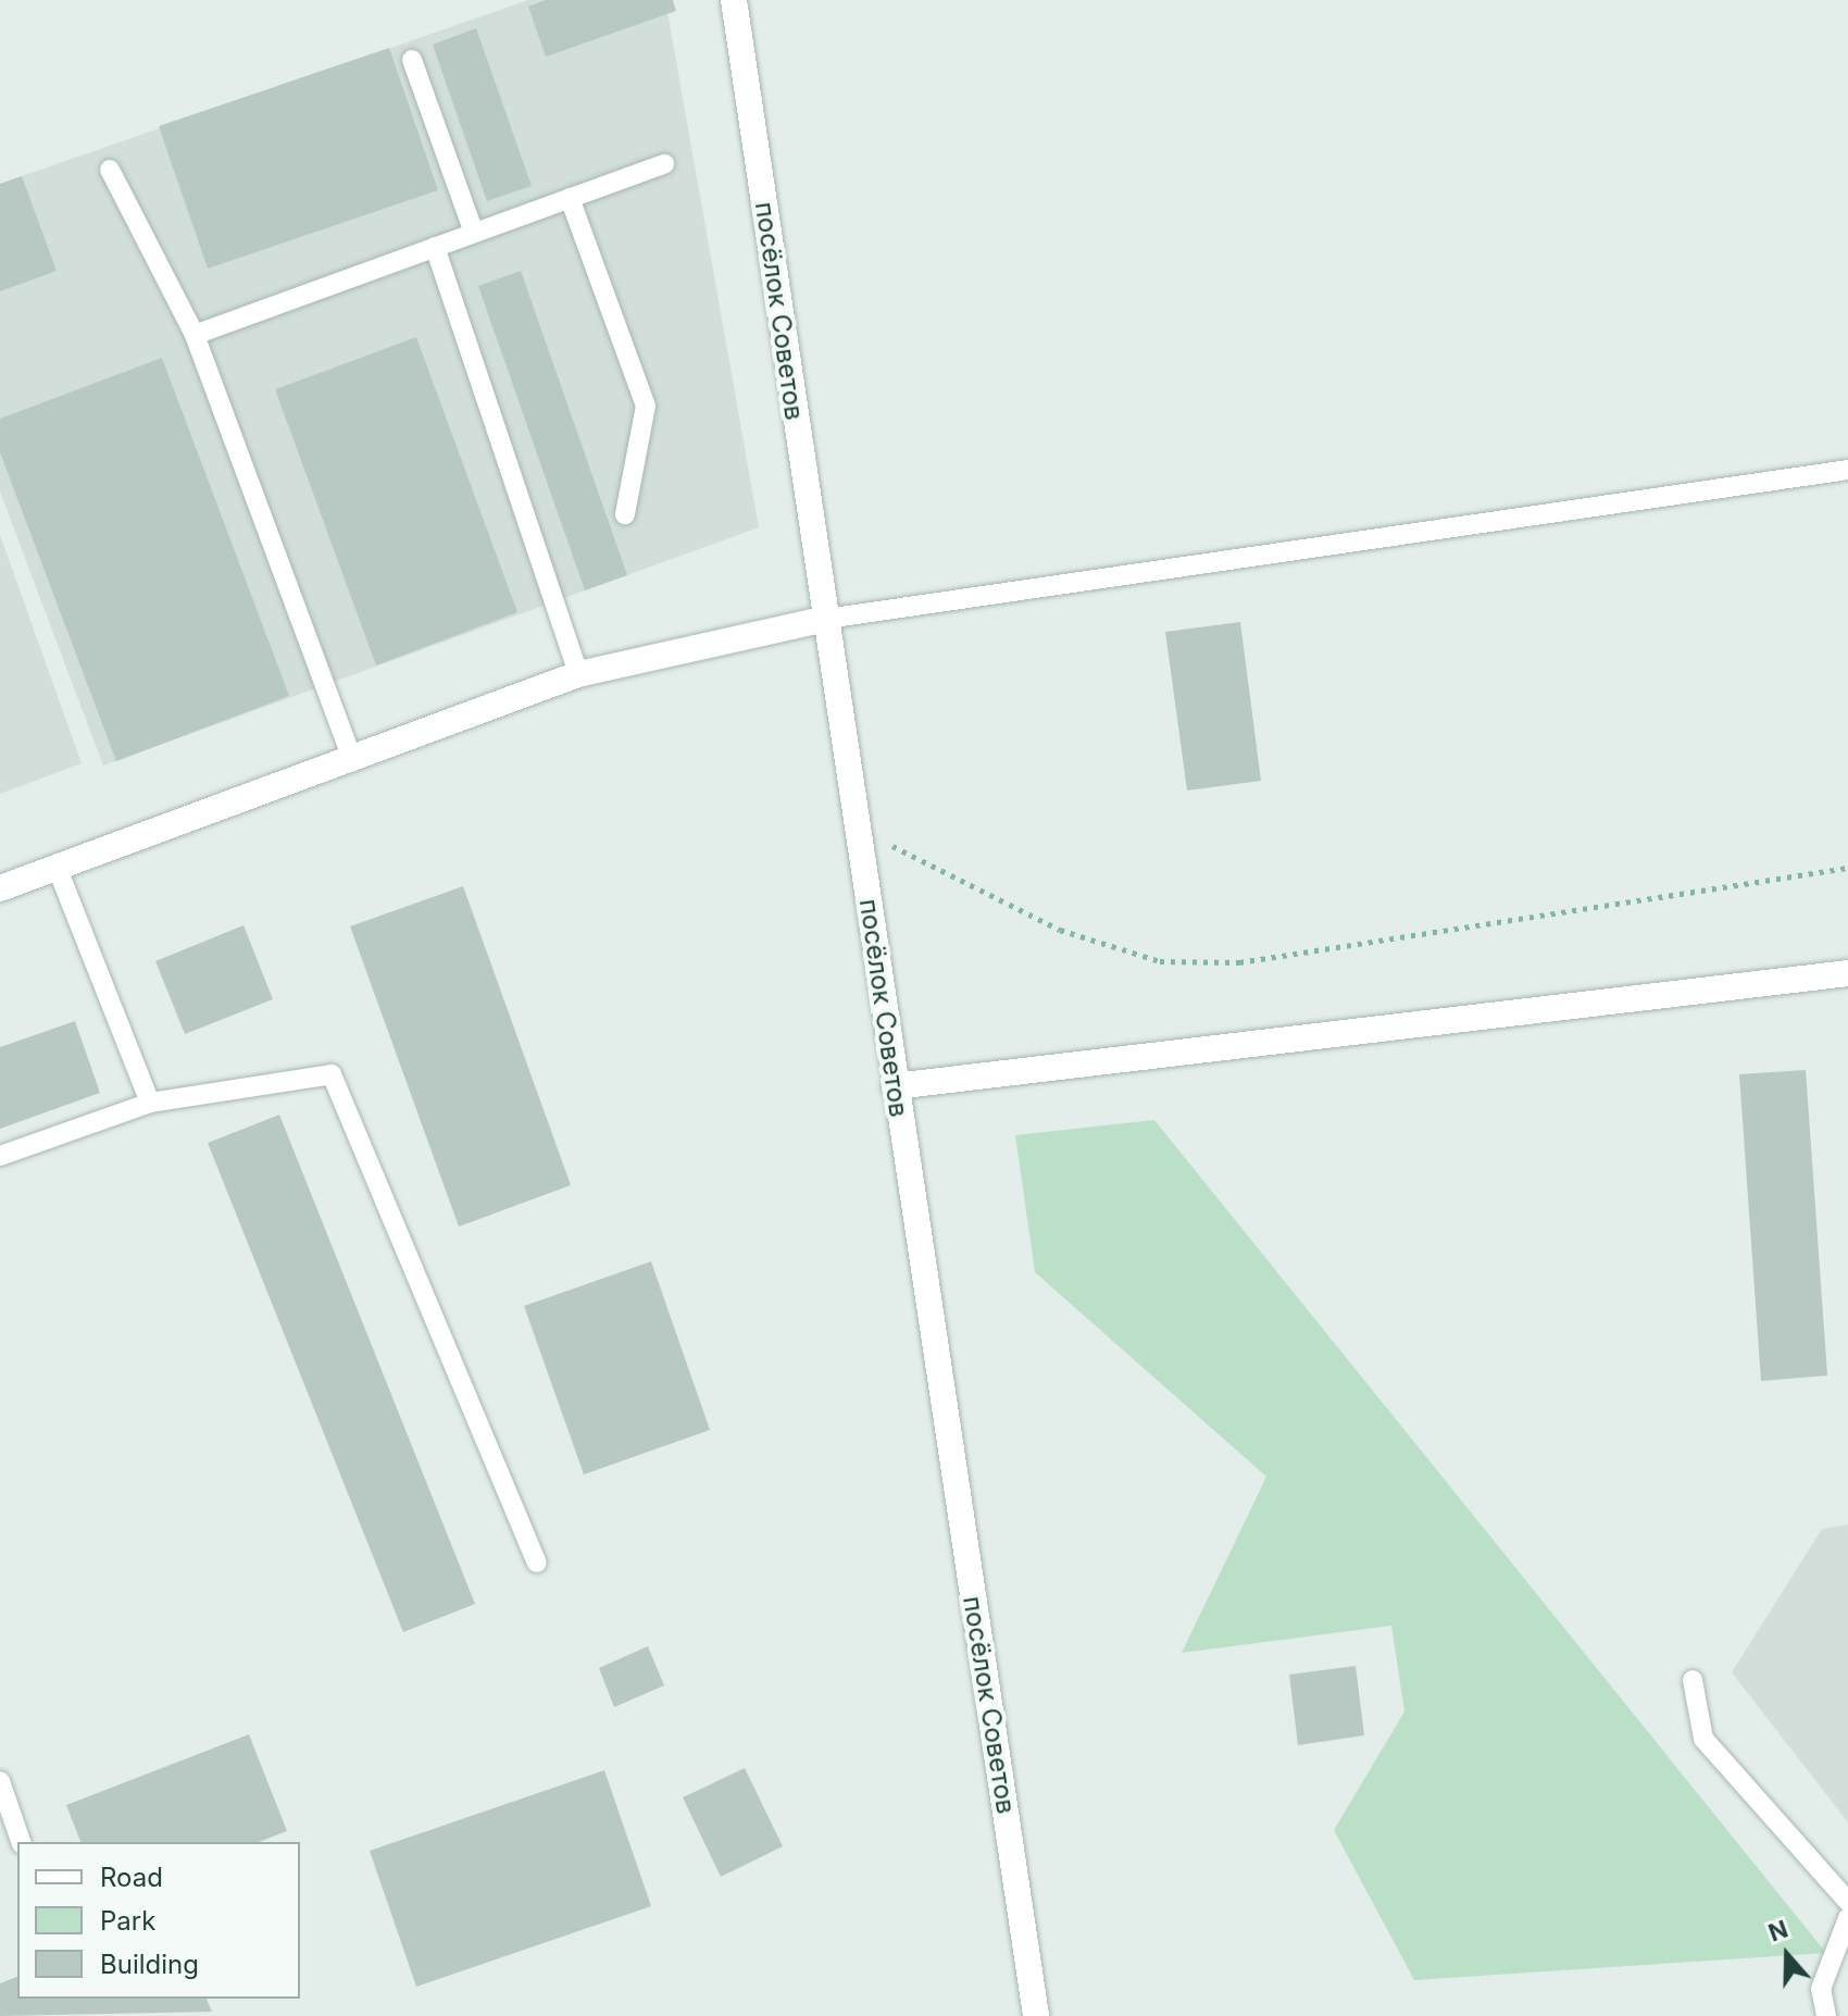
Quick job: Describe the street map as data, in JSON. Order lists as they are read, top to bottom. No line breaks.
{"streets":{"street":["посёлок Советов"]},"legend":["Road","Park","Building"],"north":"top"}
